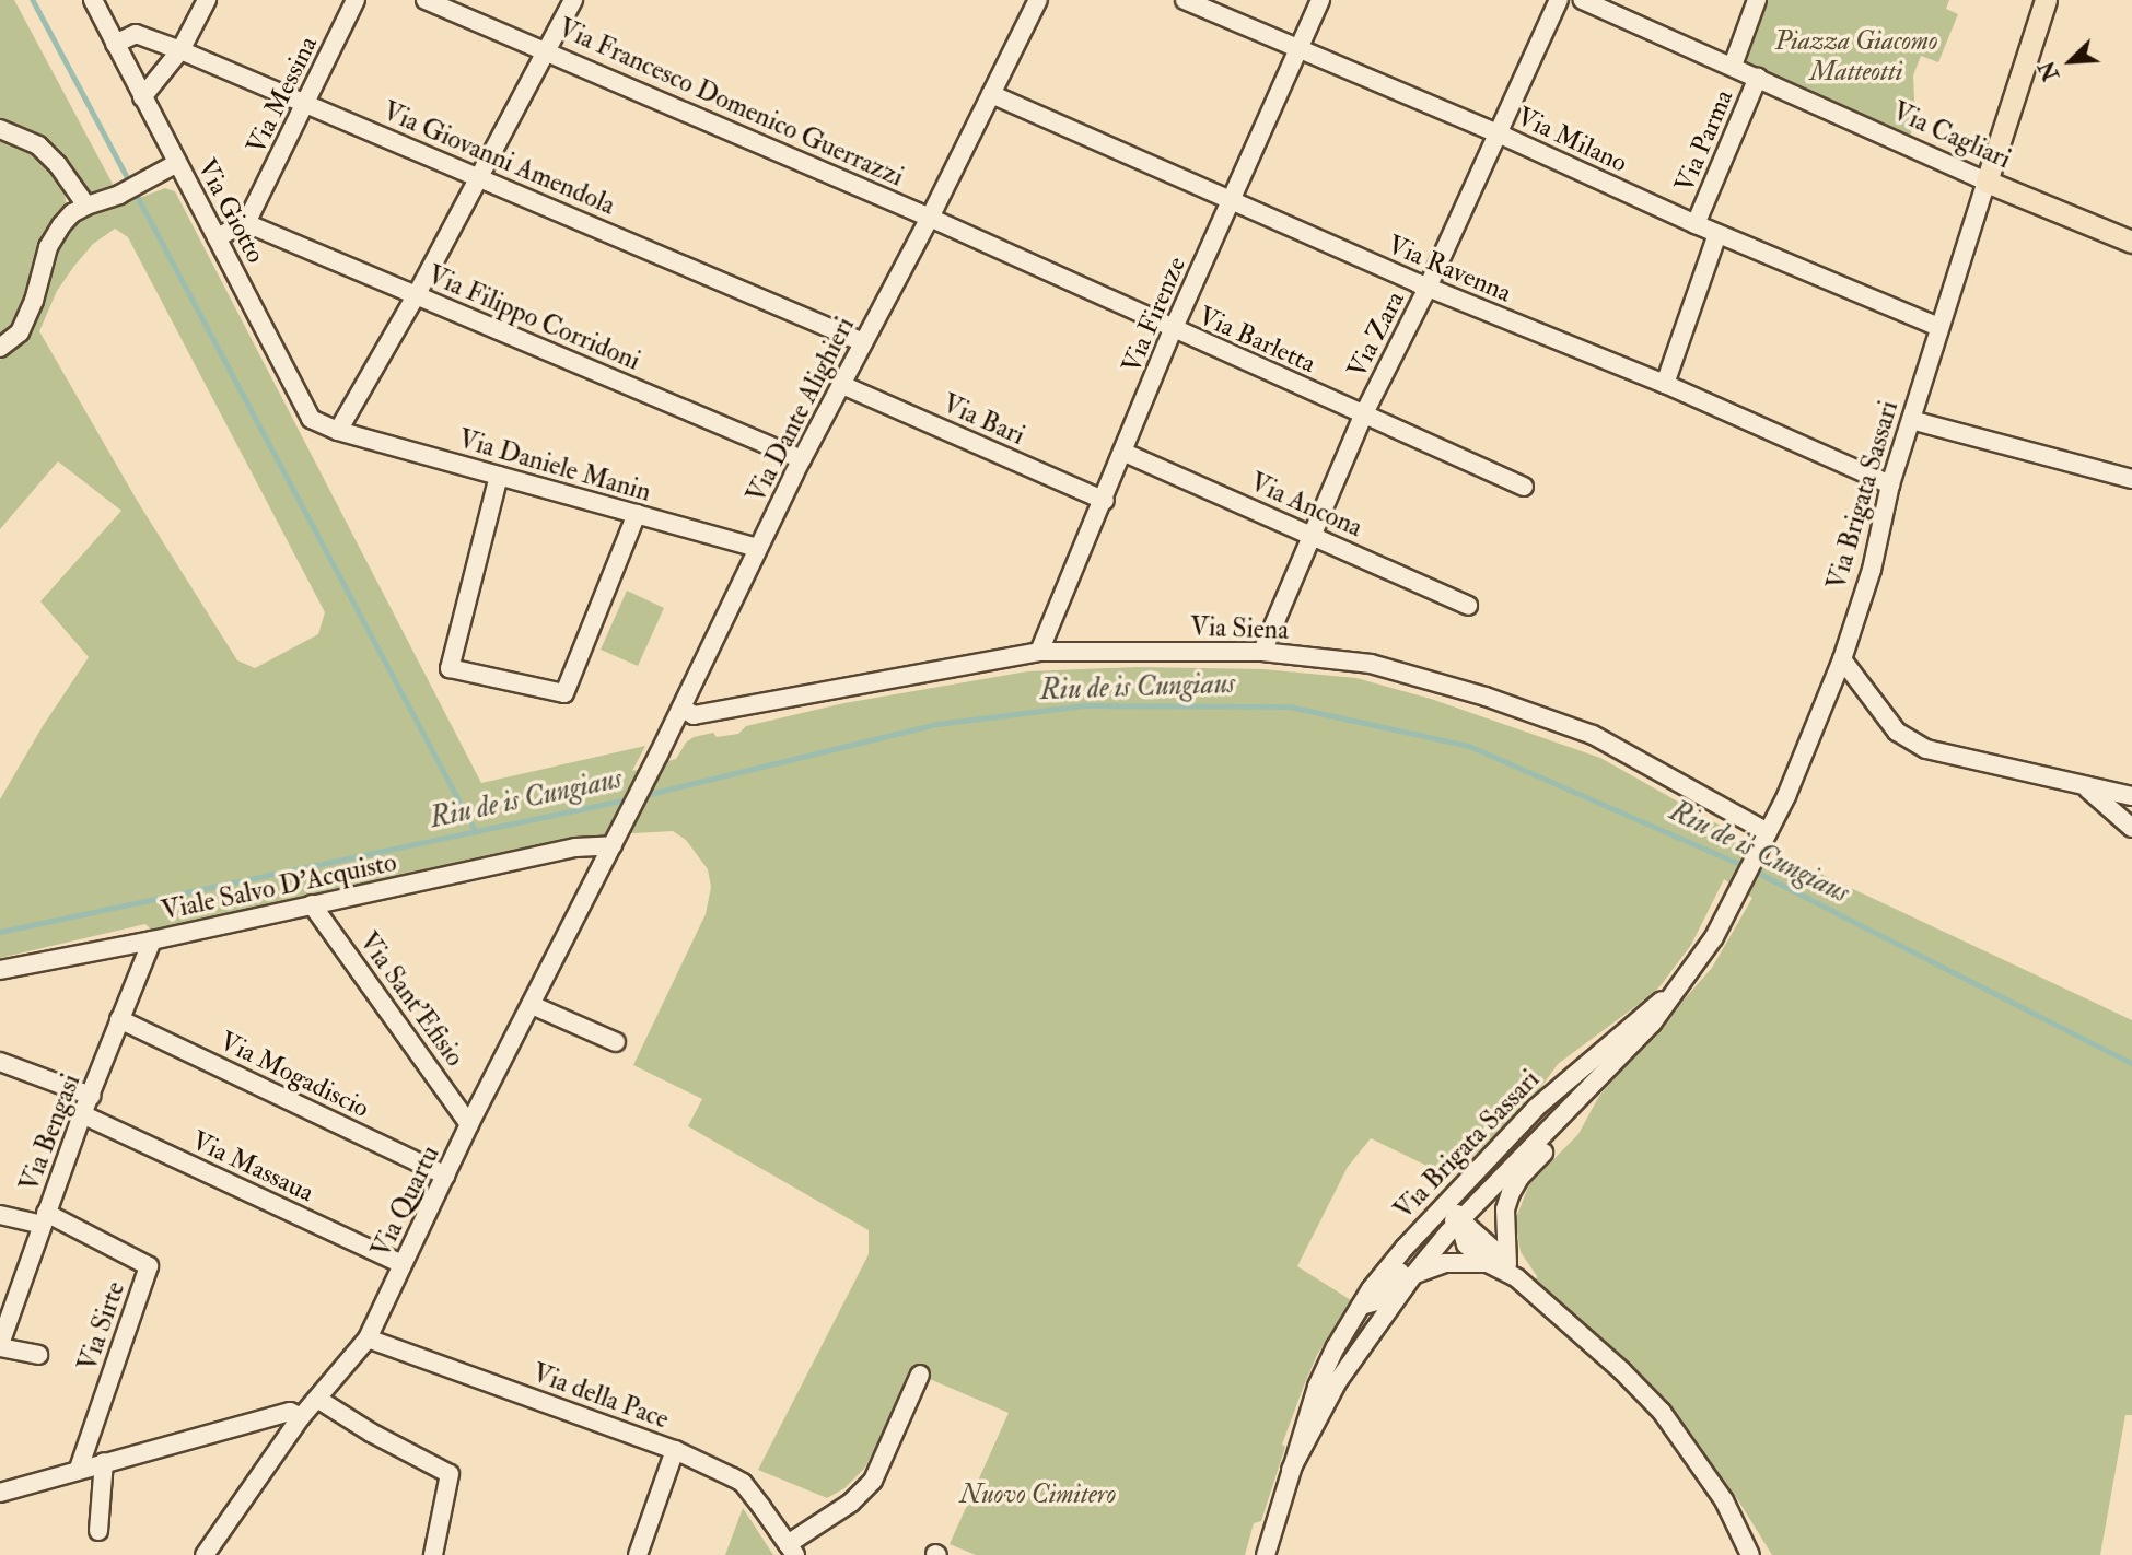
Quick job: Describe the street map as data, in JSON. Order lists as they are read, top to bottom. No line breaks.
{"streets":{"main road":["Via Cagliari","Via Brigata Sassari"],"street":["Via Messina","Via Francesco Domenico Guerrazzi","Via Milano","Via Parma","Via Giovanni Amendola","Via Giotto","Via Ravenna","Via Firenze","Via Filippo Corridoni","Via Zara","Via Barletta","Via Dante Alighieri","Via Bari","Via Daniele Manin","Via Ancona","Via Siena","Viale Salvo D'Acquisto","Via Sant'Efisio","Via Mogadiscio","Via Bengasi","Via Massaua","Via Quartu","Via Sirte","Via della Pace"]},"crossings":[["Via Messina","Via Giovanni Amendola"],["Via Messina","Via Filippo Corridoni"],["Via Francesco Domenico Guerrazzi","Via Barletta"],["Via Francesco Domenico Guerrazzi","Via Dante Alighieri"],["Via Cagliari","Via Parma"],["Via Cagliari","Via Brigata Sassari"],["Via Milano","Via Parma"],["Via Milano","Via Firenze"],["Via Milano","Via Zara"],["Via Milano","Via Brigata Sassari"],["Via Giovanni Amendola","Via Giotto"],["Via Giovanni Amendola","Via Dante Alighieri"],["Via Giotto","Via Daniele Manin"],["Via Ravenna","Via Firenze"],["Via Ravenna","Via Zara"],["Via Ravenna","Via Dante Alighieri"],["Via Ravenna","Via Brigata Sassari"],["Via Firenze","Via Barletta"],["Via Firenze","Via Bari"],["Via Firenze","Via Ancona"],["Via Firenze","Via Siena"],["Via Filippo Corridoni","Via Dante Alighieri"],["Via Zara","Via Barletta"],["Via Zara","Via Ancona"],["Via Zara","Via Siena"],["Via Barletta","Via Dante Alighieri"],["Via Dante Alighieri","Via Bari"],["Via Dante Alighieri","Via Daniele Manin"],["Via Dante Alighieri","Via Siena"],["Via Dante Alighieri","Viale Salvo D'Acquisto"],["Via Dante Alighieri","Via Quartu"],["Via Brigata Sassari","Via Siena"],["Viale Salvo D'Acquisto","Via Sant'Efisio"],["Viale Salvo D'Acquisto","Via Bengasi"],["Viale Salvo D'Acquisto","Via Quartu"],["Via Sant'Efisio","Via Quartu"],["Via Mogadiscio","Via Bengasi"],["Via Mogadiscio","Via Quartu"],["Via Bengasi","Via Massaua"],["Via Bengasi","Via Sirte"],["Via Massaua","Via Quartu"],["Via Quartu","Via della Pace"]],"water":["Riu de is Cungiaus"],"parks":["Piazza Giacomo Matteotti","Nuovo Cimitero"],"north":"bottom left"}
